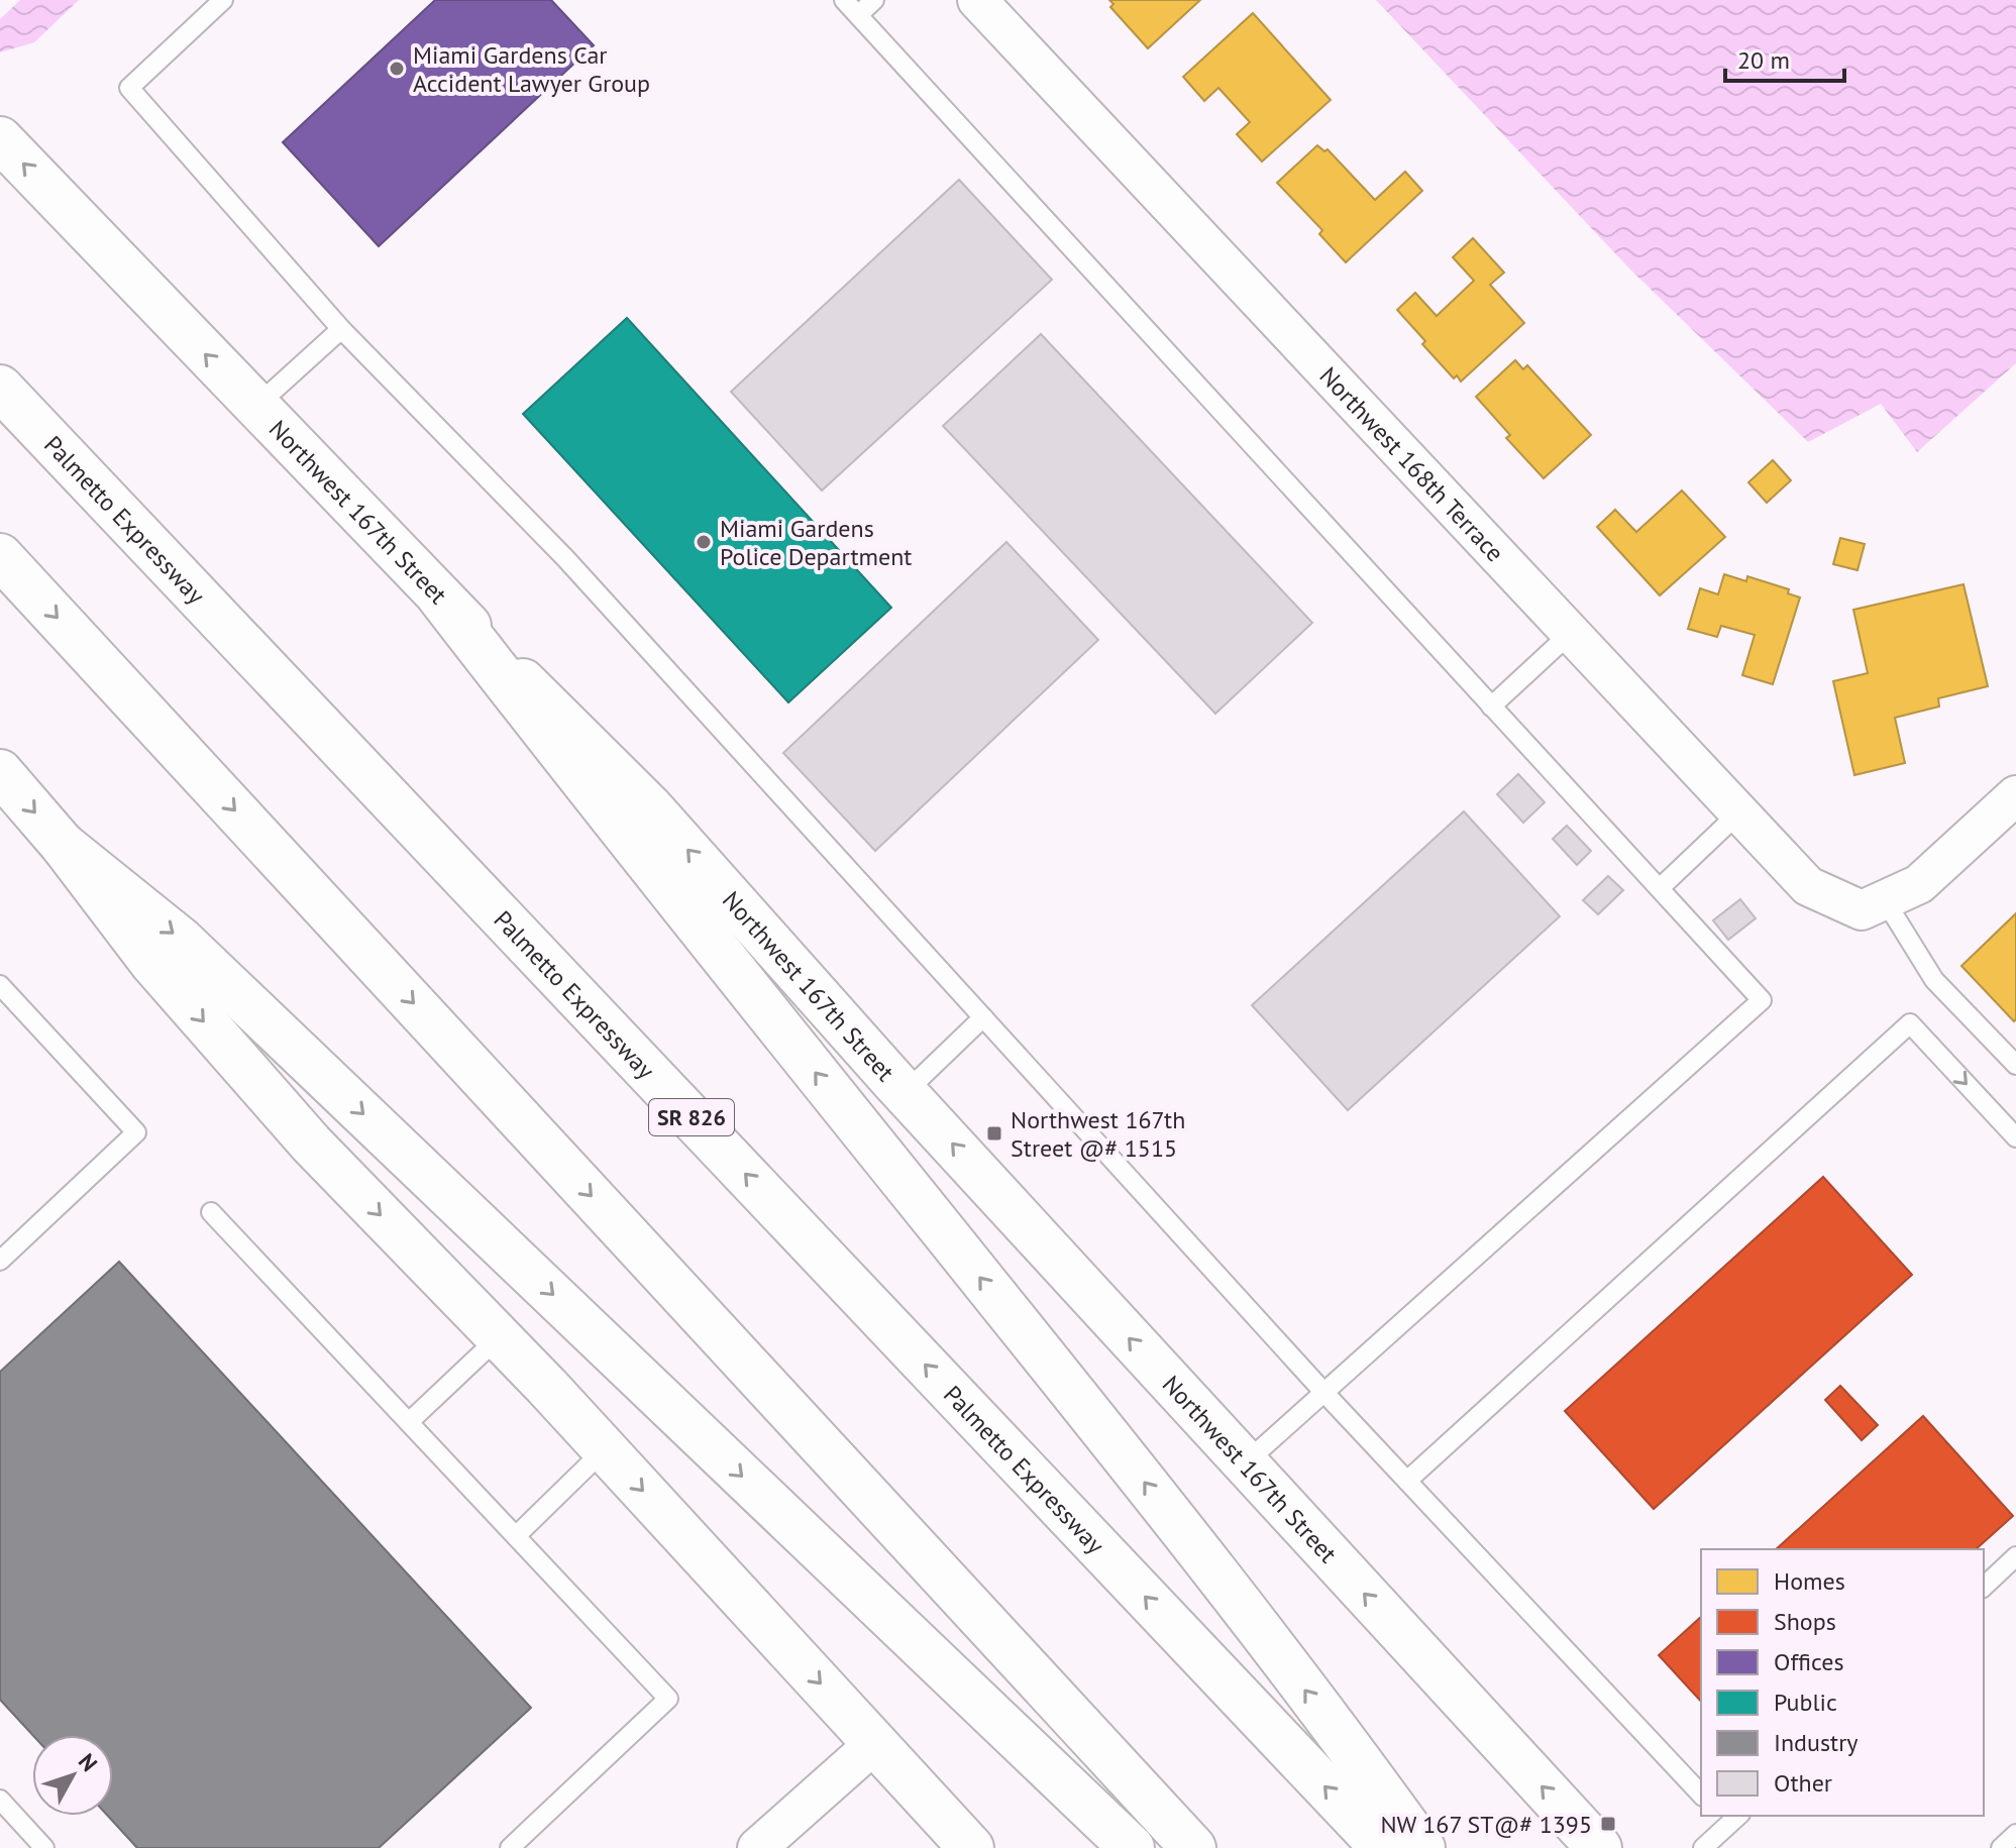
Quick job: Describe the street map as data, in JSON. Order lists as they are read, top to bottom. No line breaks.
{"streets":{"main road":["Northwest 167th Street","Palmetto Expressway","SR 826"],"street":["Northwest 168th Terrace"]},"places":{"other":["Miami Gardens Car Accident Lawyer Group","Miami Gardens Police Department"],"transit":["Northwest 167th Street @# 1515","NW 167 ST@# 1395"]},"legend":["Homes","Shops","Offices","Public","Industry","Other"],"scale_bar":"20 m","north":"top right"}
